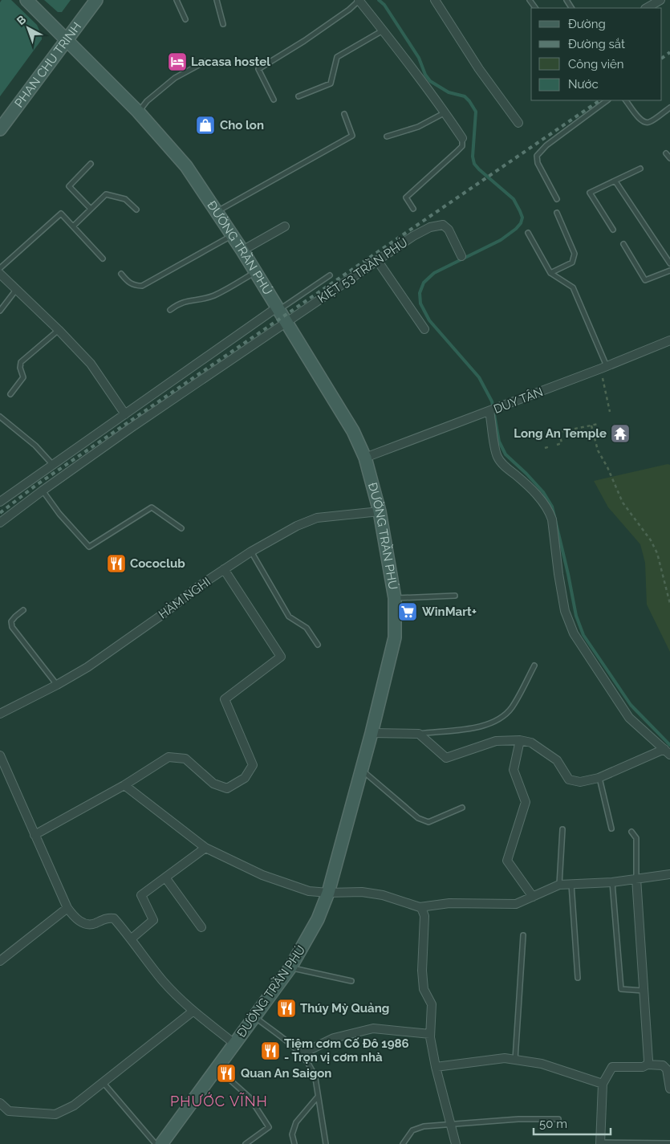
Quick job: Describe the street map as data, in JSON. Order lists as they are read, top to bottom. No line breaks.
{"streets":{"street":["PHAN CHU TRINH","ĐƯỜNG TRẦN PHÚ","KIỆT 53 TRẦN PHÚ","DUY TÂN","HÀM NGHI"]},"crossings":[["PHAN CHU TRINH","ĐƯỜNG TRẦN PHÚ"],["ĐƯỜNG TRẦN PHÚ","KIỆT 53 TRẦN PHÚ"],["ĐƯỜNG TRẦN PHÚ","DUY TÂN"],["ĐƯỜNG TRẦN PHÚ","HÀM NGHI"]],"districts":["PHƯỚC VĨNH"],"places":{"hotel":["Lacasa hostel"],"shop":["Cho lon"],"temple":["Long An Temple"],"restaurant":["Cococlub","Thúy Mỳ Quảng","Tiệm cơm Cố Đô 1986 - Trọn vị cơm nhà","Quan An Saigon"],"supermarket":["WinMart+"]},"legend":["Đường","Đường sắt","Công viên","Nước"],"scale_bar":"50 m","north":"top left"}
